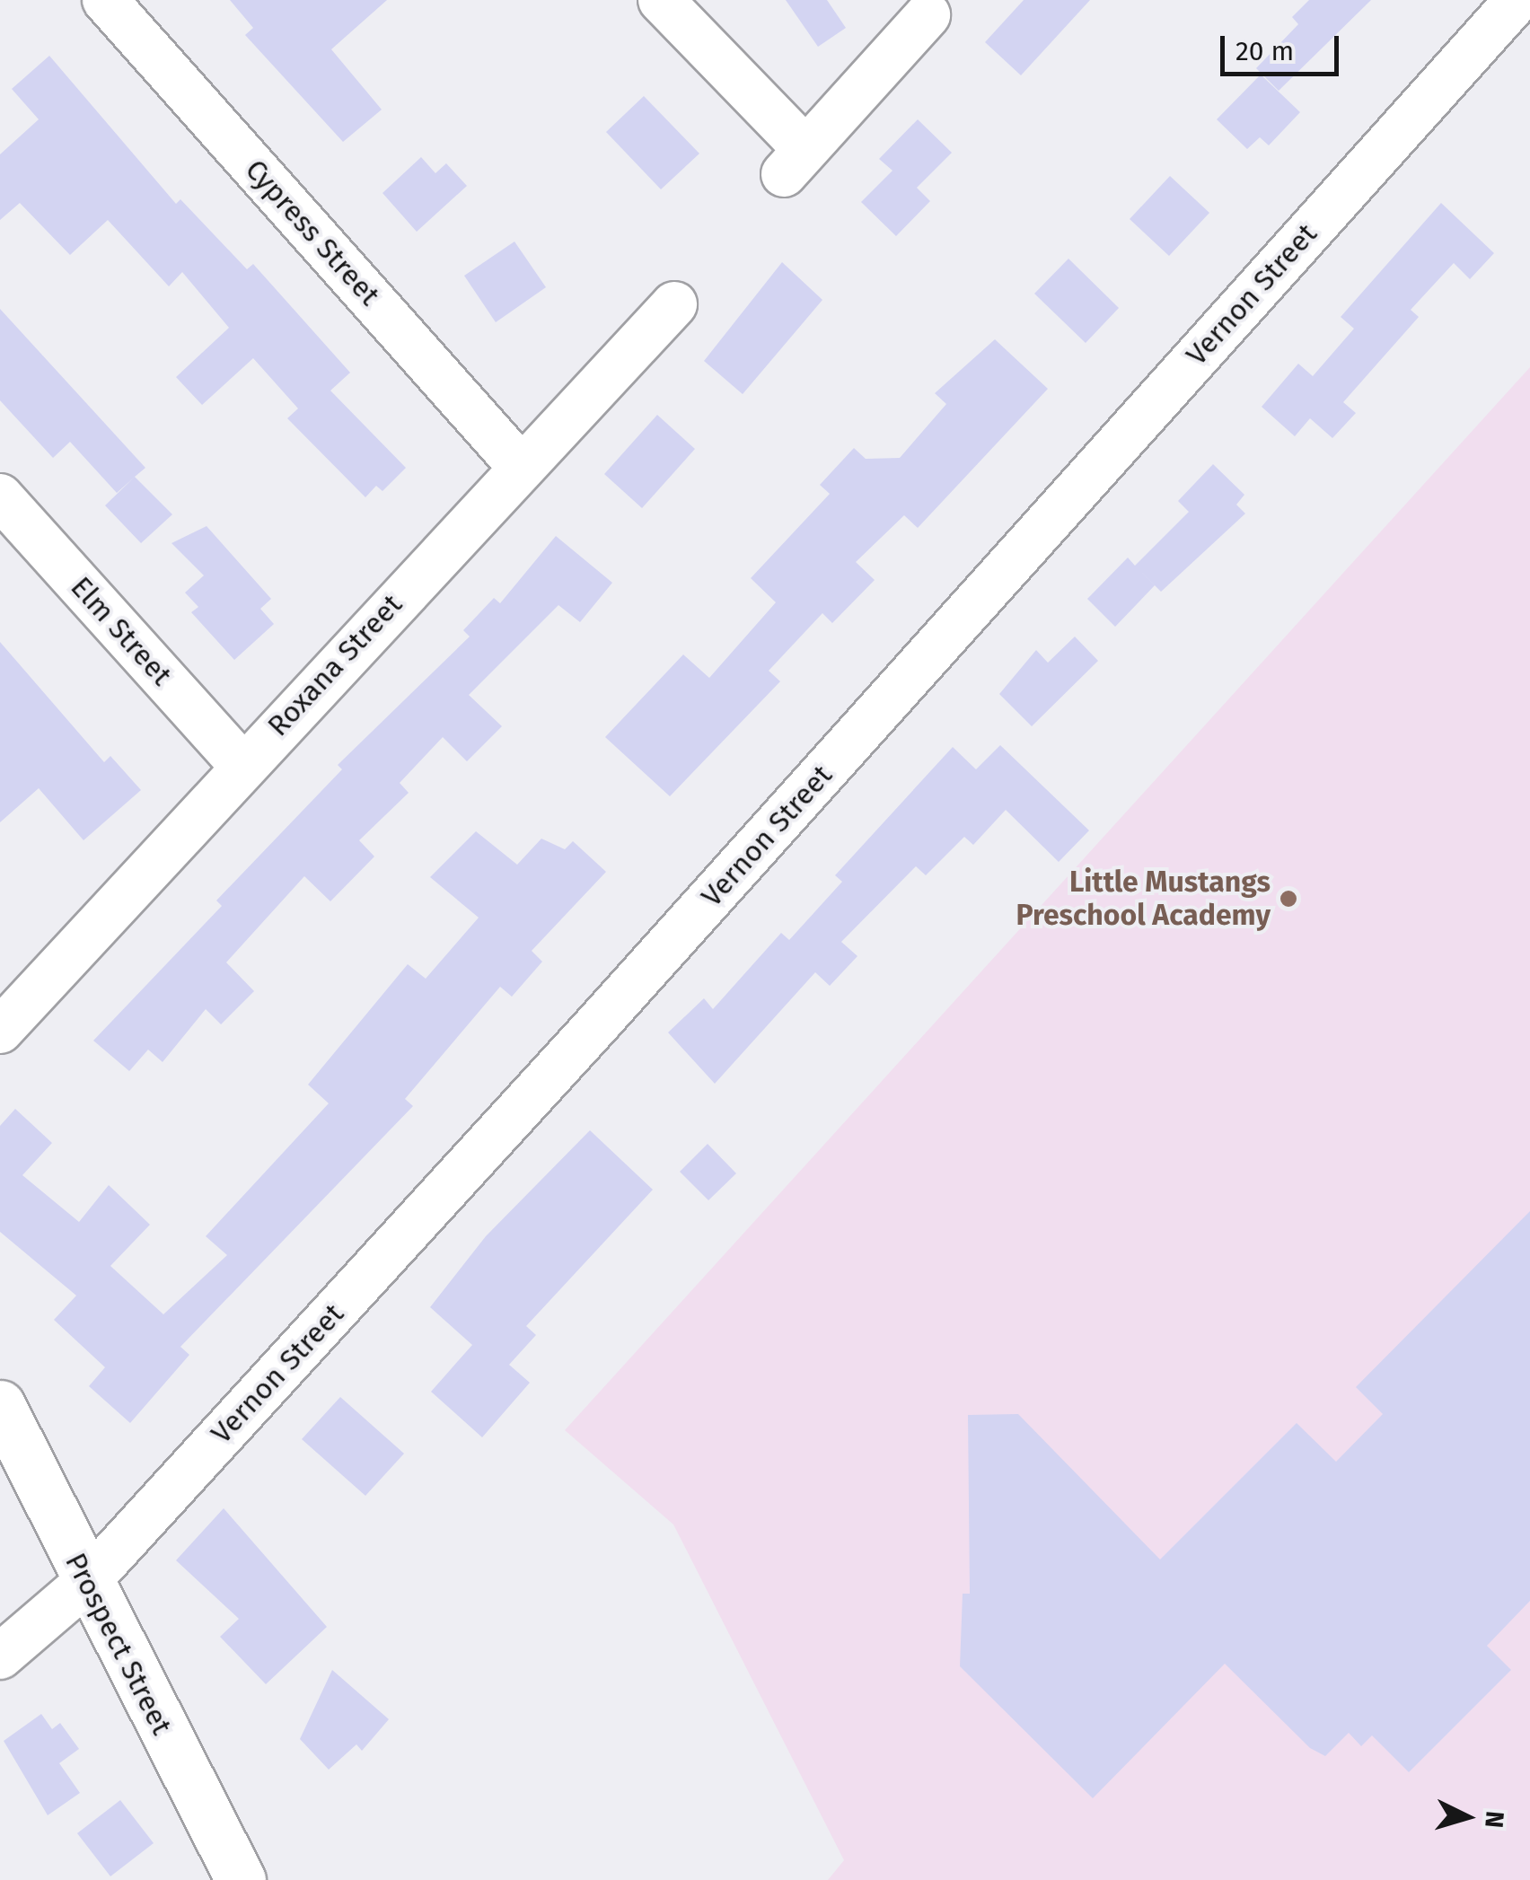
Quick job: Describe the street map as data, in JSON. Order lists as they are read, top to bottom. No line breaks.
{"streets":{"street":["Cypress Street","Vernon Street","Elm Street","Roxana Street","Prospect Street"]},"crossings":[["Cypress Street","Roxana Street"],["Vernon Street","Prospect Street"],["Elm Street","Roxana Street"]],"places":["Little Mustangs Preschool Academy"],"scale_bar":"20 m","north":"right"}
